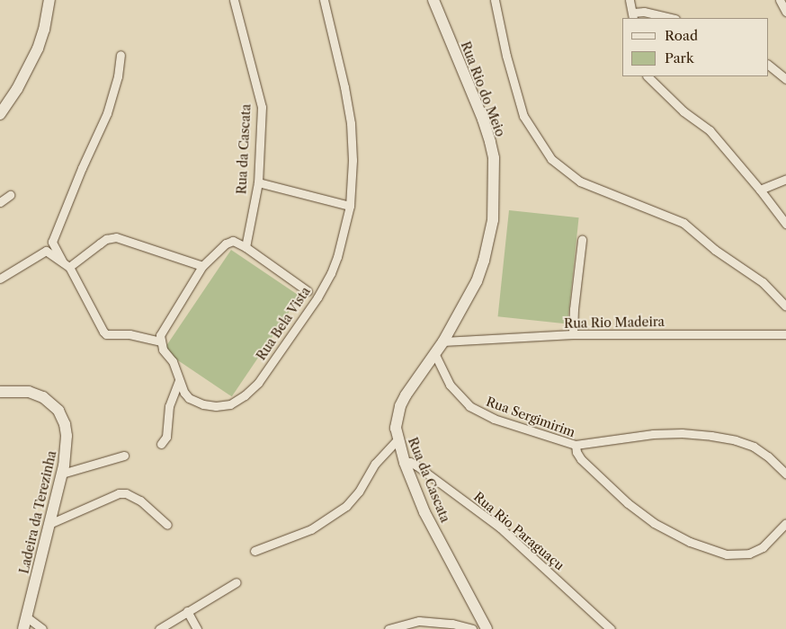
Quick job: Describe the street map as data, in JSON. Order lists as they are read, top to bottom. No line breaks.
{"streets":{"main road":["Rua Rio do Meio","Rua da Cascata","Ladeira da Terezinha"],"street":["Rua Rio Madeira","Rua Bela Vista","Rua Sergimirim","Rua Rio Paraguaçu"]},"crossings":[["Rua Rio do Meio","Rua da Cascata"],["Rua Rio do Meio","Rua Rio Madeira"],["Rua da Cascata","Rua Rio Madeira"],["Rua da Cascata","Rua Sergimirim"],["Rua da Cascata","Rua Rio Paraguaçu"]],"legend":["Road","Park"]}
